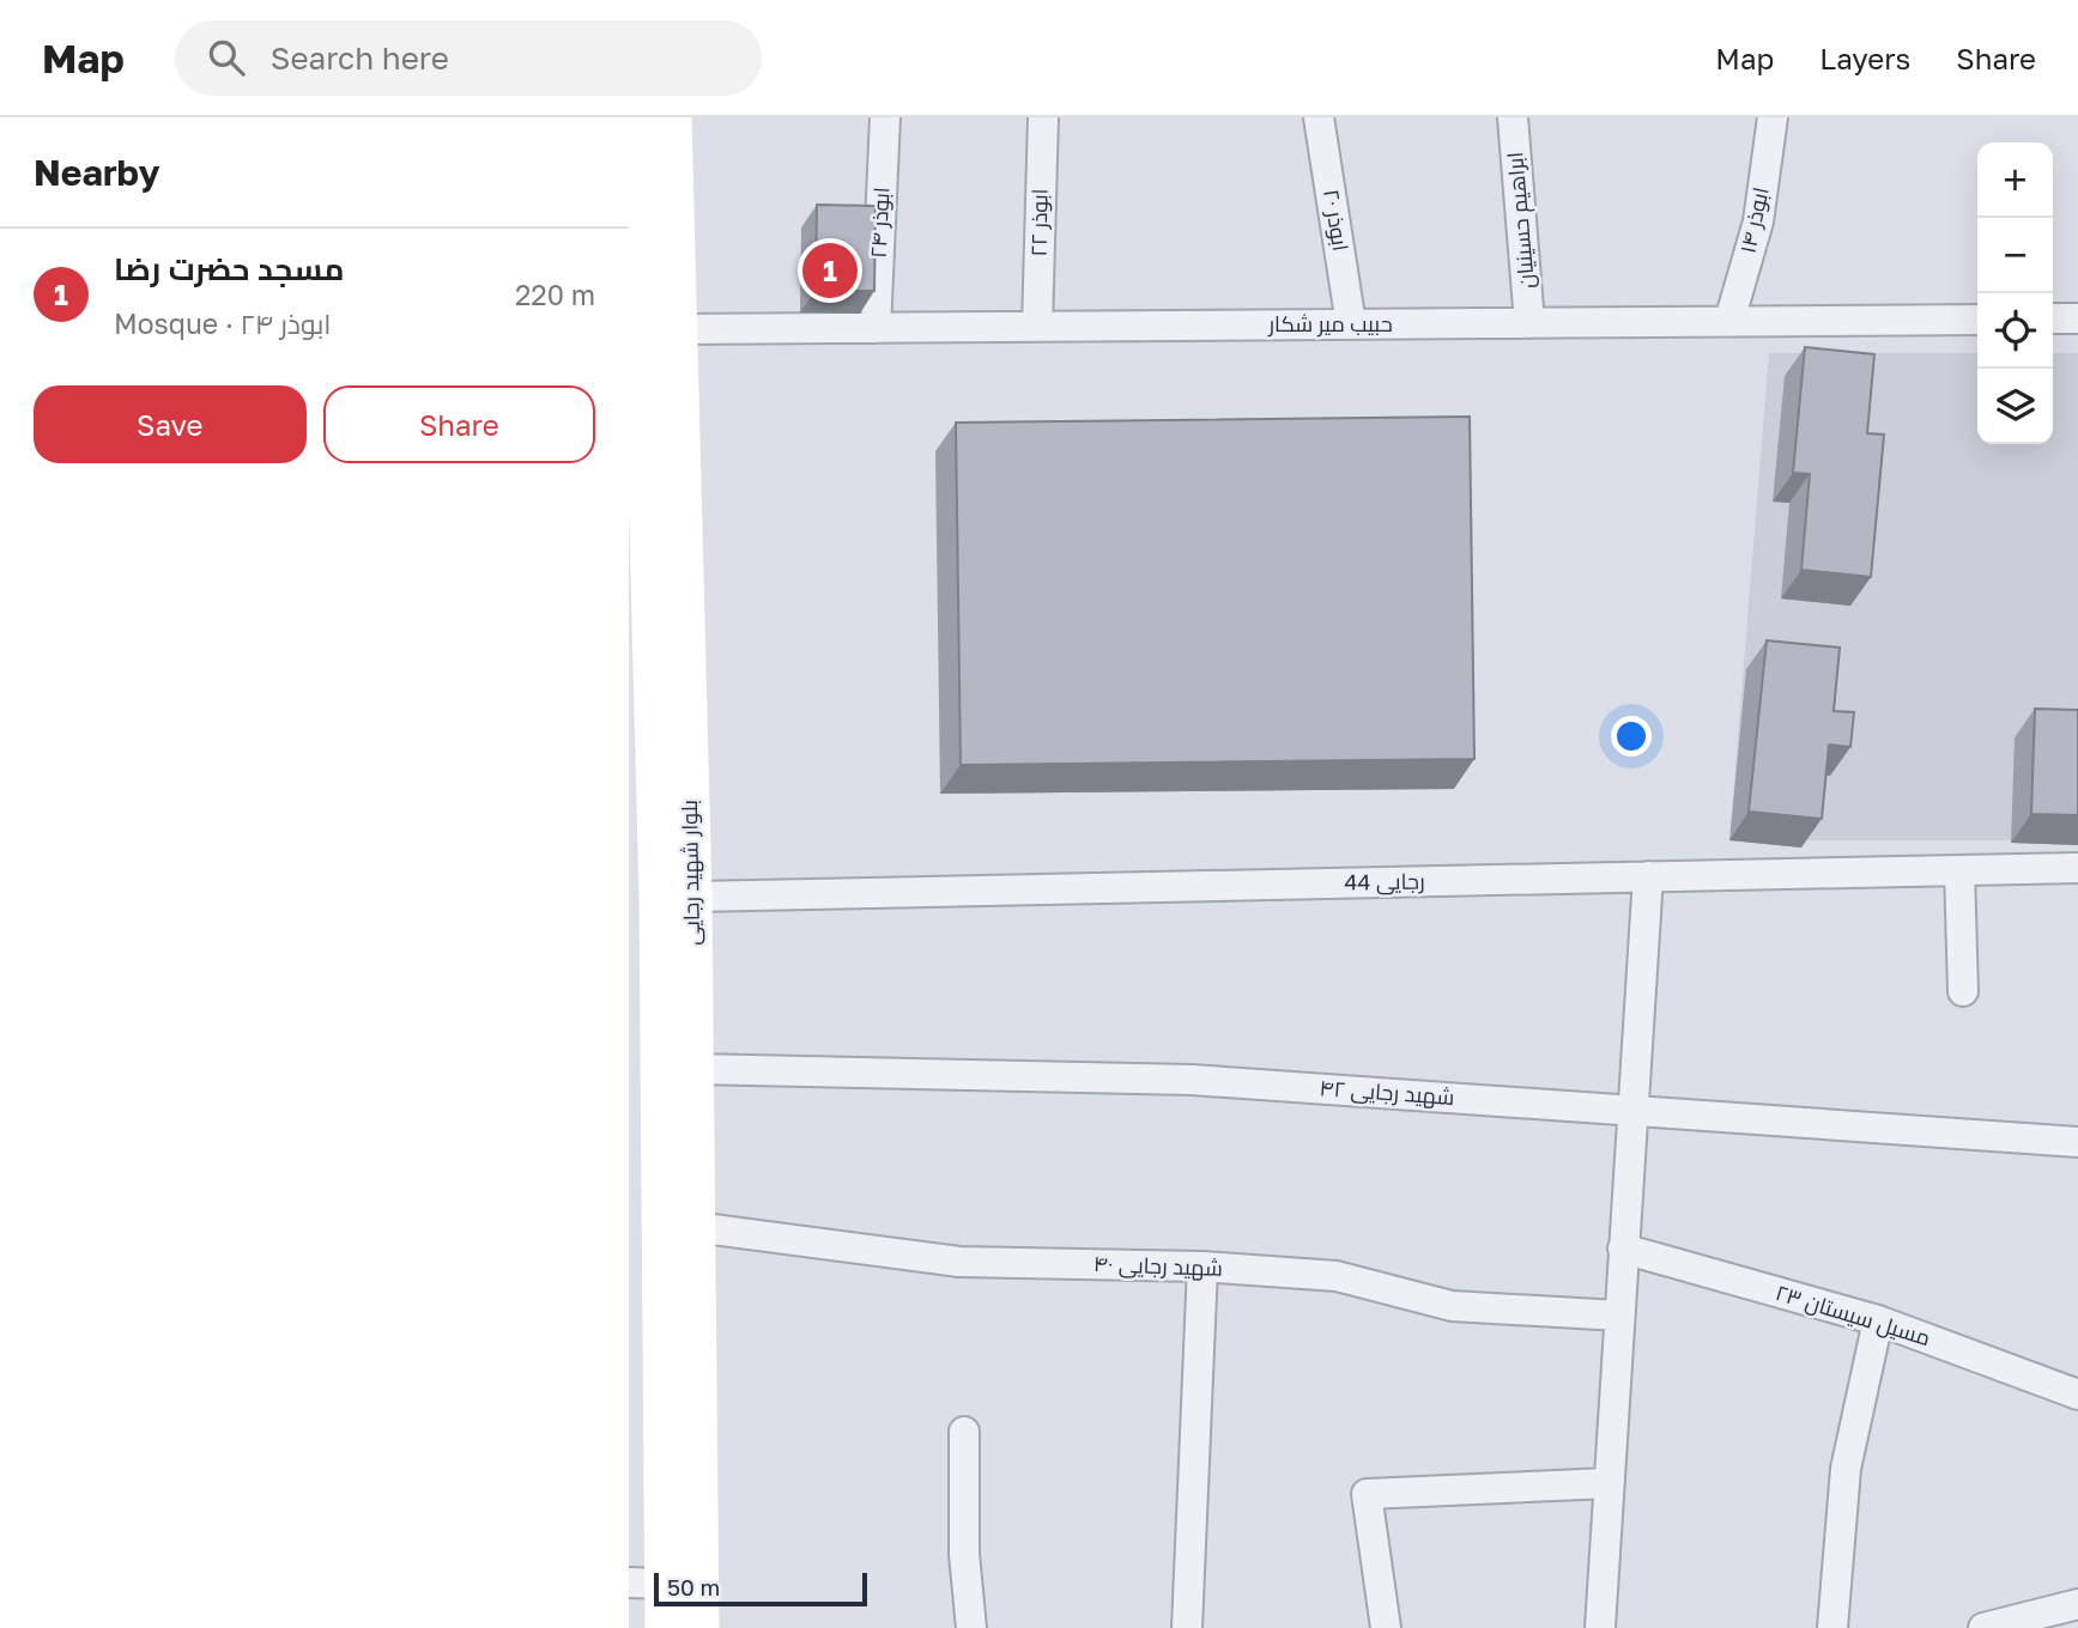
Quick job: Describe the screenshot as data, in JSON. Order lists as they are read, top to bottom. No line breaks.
{"streets":{"main road":["بلوار شهید رجایی"],"street":["ابوذر ۲۰","ابراهیم حسینیان","ابوذر ۱۴","ابوذر ۲۴","ابوذر ۲۲","حبیب میر شکار","رجایی 44","شهید رجایی ۴۲","شهید رجایی ۴۰","مسیل سیستان ۲۳"]},"crossings":[["ابوذر ۲۰","حبیب میر شکار"],["ابراهیم حسینیان","حبیب میر شکار"],["ابوذر ۱۴","حبیب میر شکار"],["ابوذر ۲۴","حبیب میر شکار"],["ابوذر ۲۲","حبیب میر شکار"],["حبیب میر شکار","بلوار شهید رجایی"],["بلوار شهید رجایی","رجایی 44"],["بلوار شهید رجایی","شهید رجایی ۴۲"],["بلوار شهید رجایی","شهید رجایی ۴۰"]],"scale_bar":"50 m","page":{"header":"Map","search":"Search here","nav":["Map","Layers","Share"],"heading":"Nearby","map_buttons":["+","−"],"list":[{"mark":"1","name":"مسجد حضرت رضا","note":"Mosque · ابوذر ۲۴","value":"220 m"}],"pins":"1","buttons":["Save","Share"],"scale":"50 m"}}
